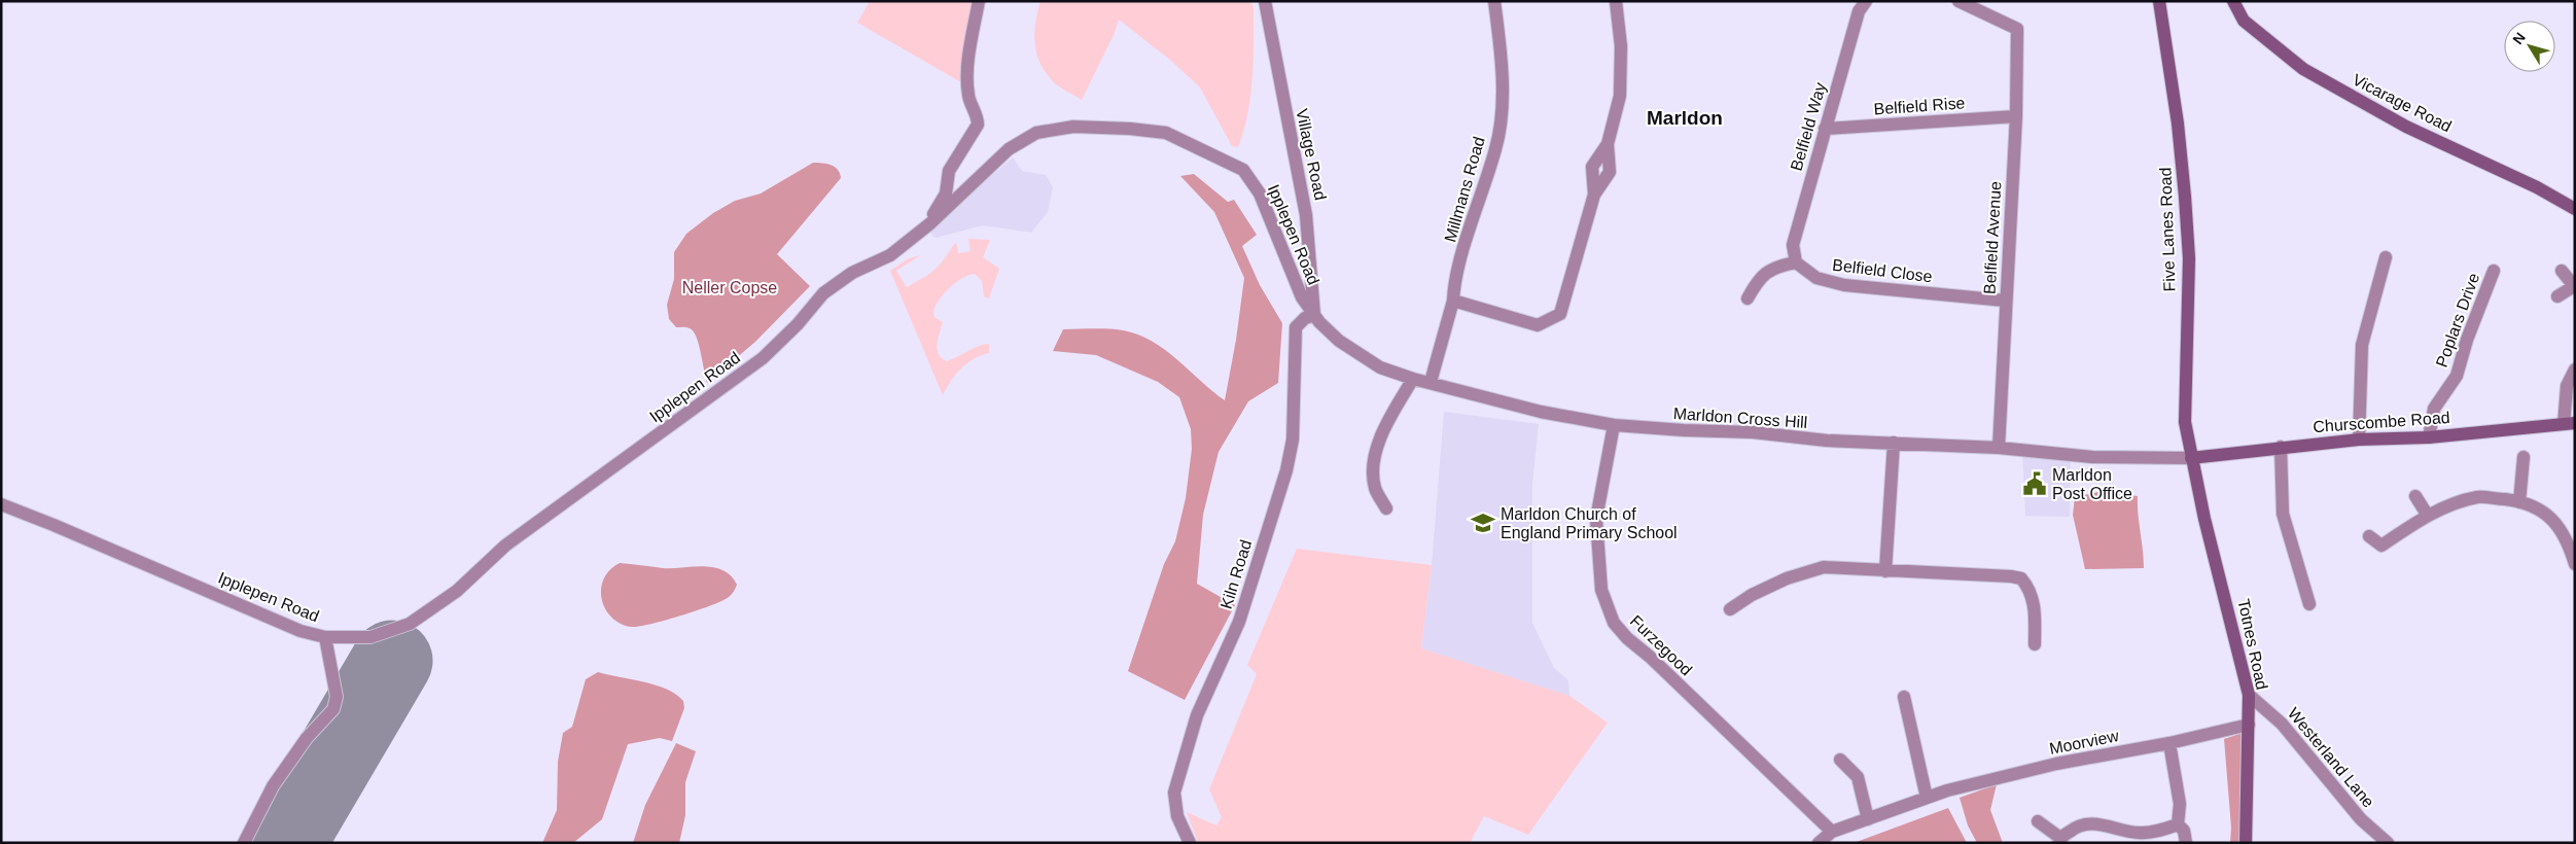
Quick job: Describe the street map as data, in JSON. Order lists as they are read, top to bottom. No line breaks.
{"streets":{"street":["Vicarage Road","Belfield Rise","Belfield Way","Village Road","Millmans Road","Five Lanes Road","Ipplepen Road","Belfield Avenue","Belfield Close","Poplars Drive","Marldon Cross Hill","Churscombe Road","Kiln Road","Totnes Road","Furzegood","Moorview","Westerland Lane"]},"crossings":[["Belfield Rise","Belfield Way"],["Belfield Rise","Belfield Avenue"],["Belfield Way","Belfield Close"],["Village Road","Ipplepen Road"],["Village Road","Marldon Cross Hill"],["Village Road","Kiln Road"],["Millmans Road","Marldon Cross Hill"],["Five Lanes Road","Marldon Cross Hill"],["Five Lanes Road","Churscombe Road"],["Five Lanes Road","Totnes Road"],["Ipplepen Road","Marldon Cross Hill"],["Ipplepen Road","Kiln Road"],["Belfield Avenue","Belfield Close"],["Belfield Avenue","Marldon Cross Hill"],["Poplars Drive","Churscombe Road"],["Marldon Cross Hill","Churscombe Road"],["Marldon Cross Hill","Kiln Road"],["Marldon Cross Hill","Totnes Road"],["Marldon Cross Hill","Furzegood"],["Churscombe Road","Totnes Road"],["Totnes Road","Moorview"],["Totnes Road","Westerland Lane"],["Furzegood","Moorview"]],"districts":["Marldon"],"parks":["Neller Copse"],"places":{"public building":["Marldon Post Office"],"school or university":["Marldon Church of England Primary School"]},"north":"top left"}
